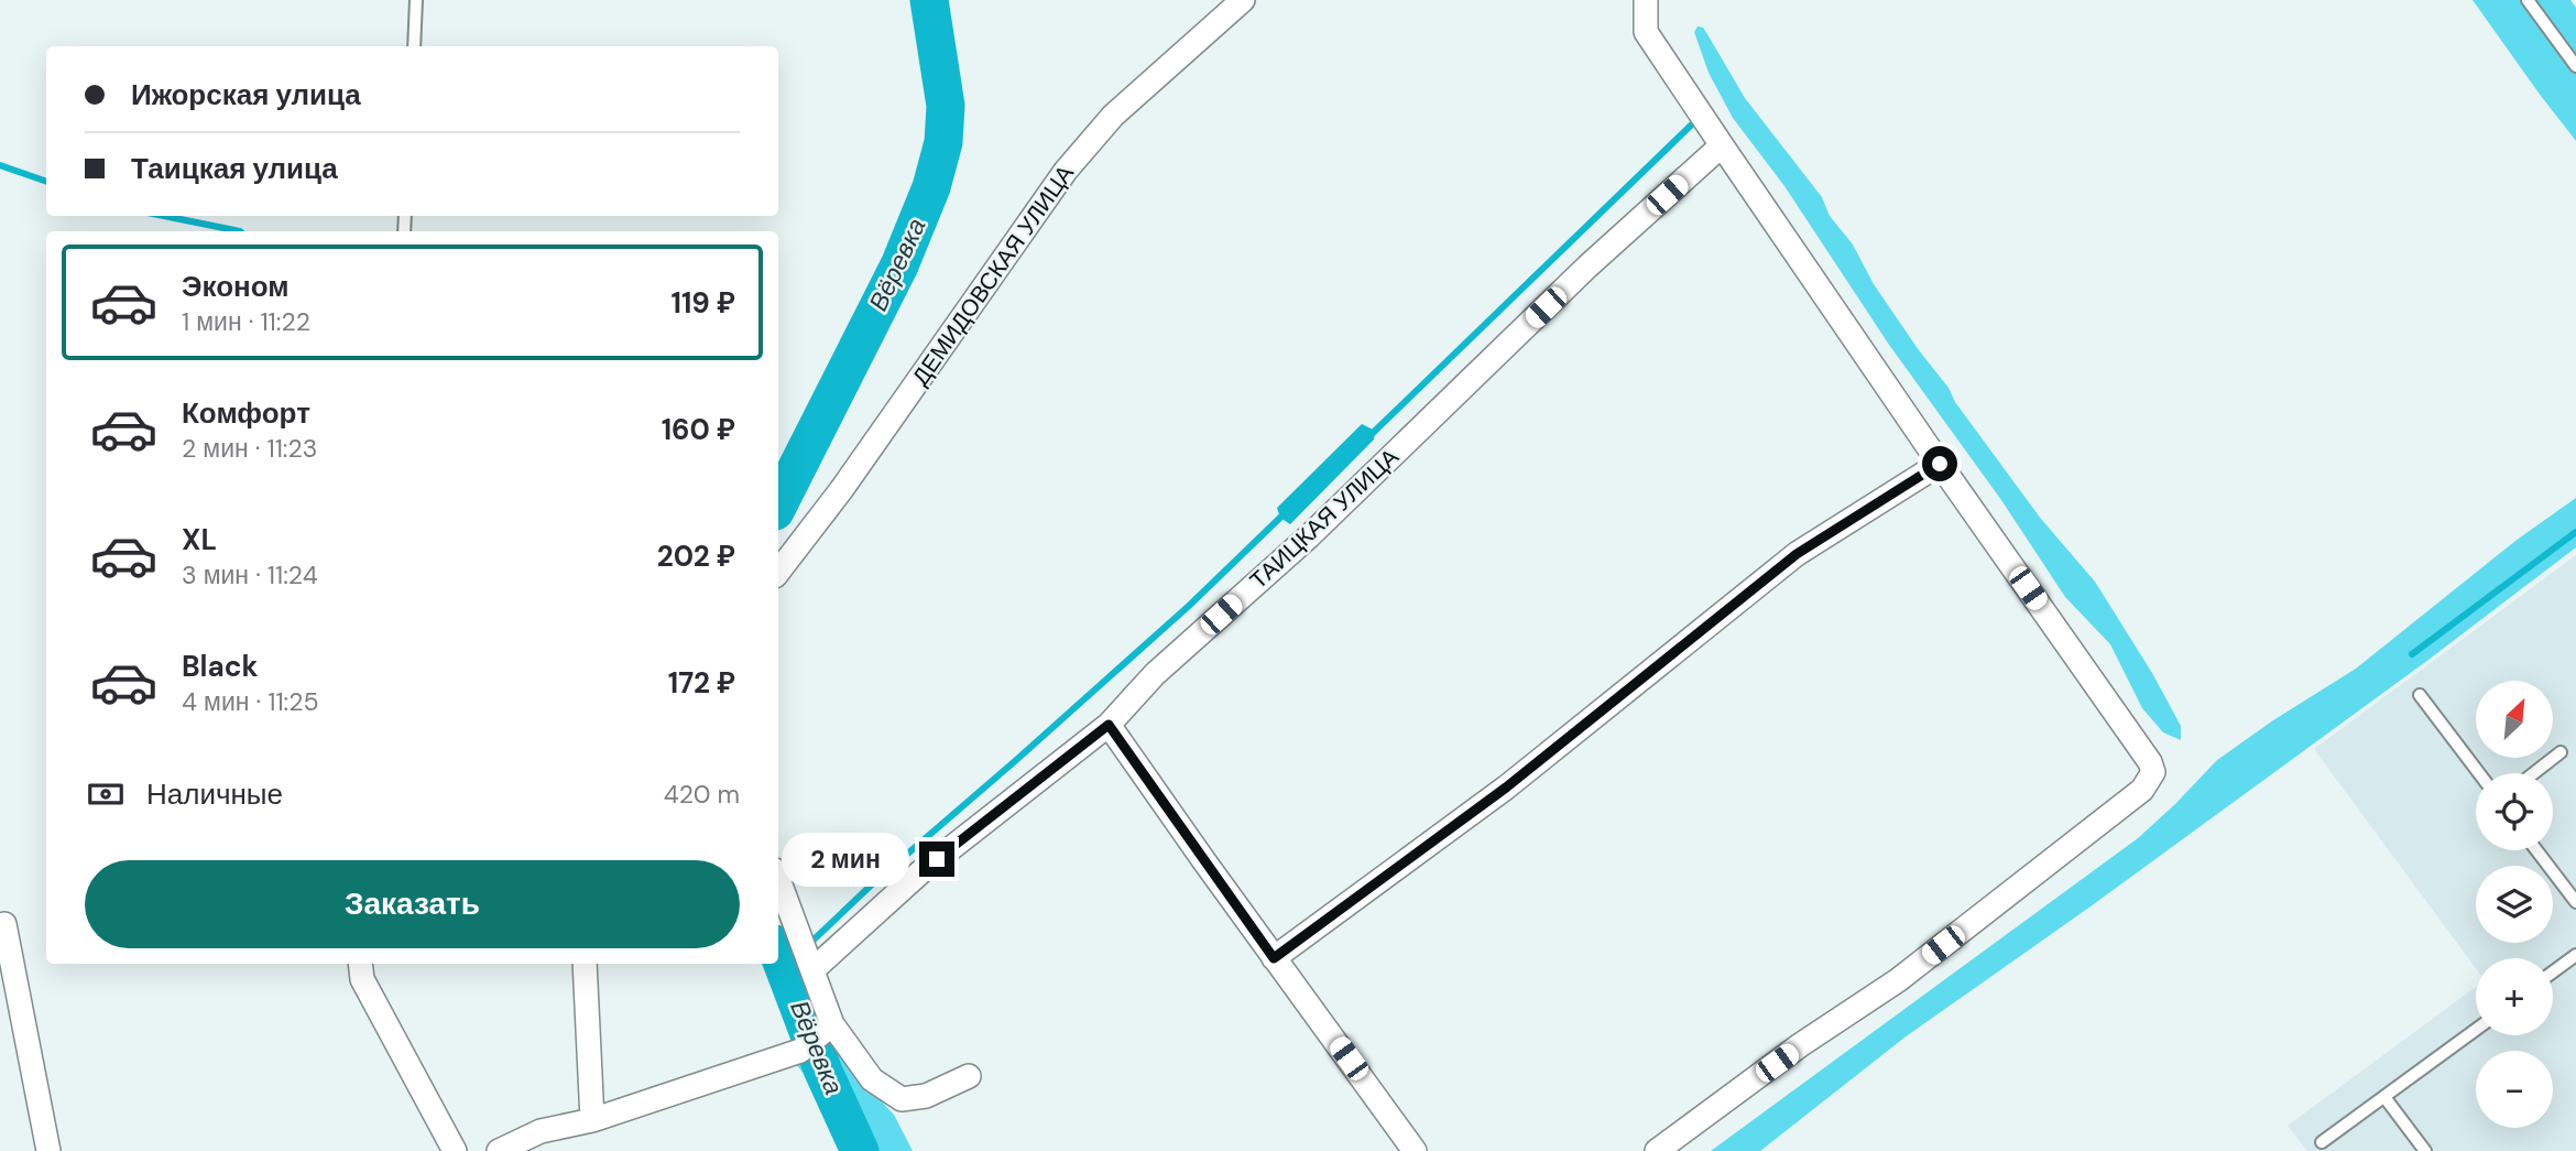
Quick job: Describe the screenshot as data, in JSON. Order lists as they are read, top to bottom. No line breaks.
{"streets":{"street":["ДЕМИДОВСКАЯ УЛИЦА","ТАИЦКАЯ УЛИЦА"]},"water":["Вёревка"],"north":"top right","page":{"banner":["Ижорская улица","Таицкая улица"],"list":[{"name":"Эконом","note":"1 мин · 11:22","value":"119 ₽"},{"name":"Комфорт","note":"2 мин · 11:23","value":"160 ₽"},{"name":"XL","note":"3 мин · 11:24","value":"202 ₽"},{"name":"Black","note":"4 мин · 11:25","value":"172 ₽"}],"map_buttons":["+","−"],"pay":["Наличные","420 m"],"bubble":"2 мин","buttons":"Заказать"}}
